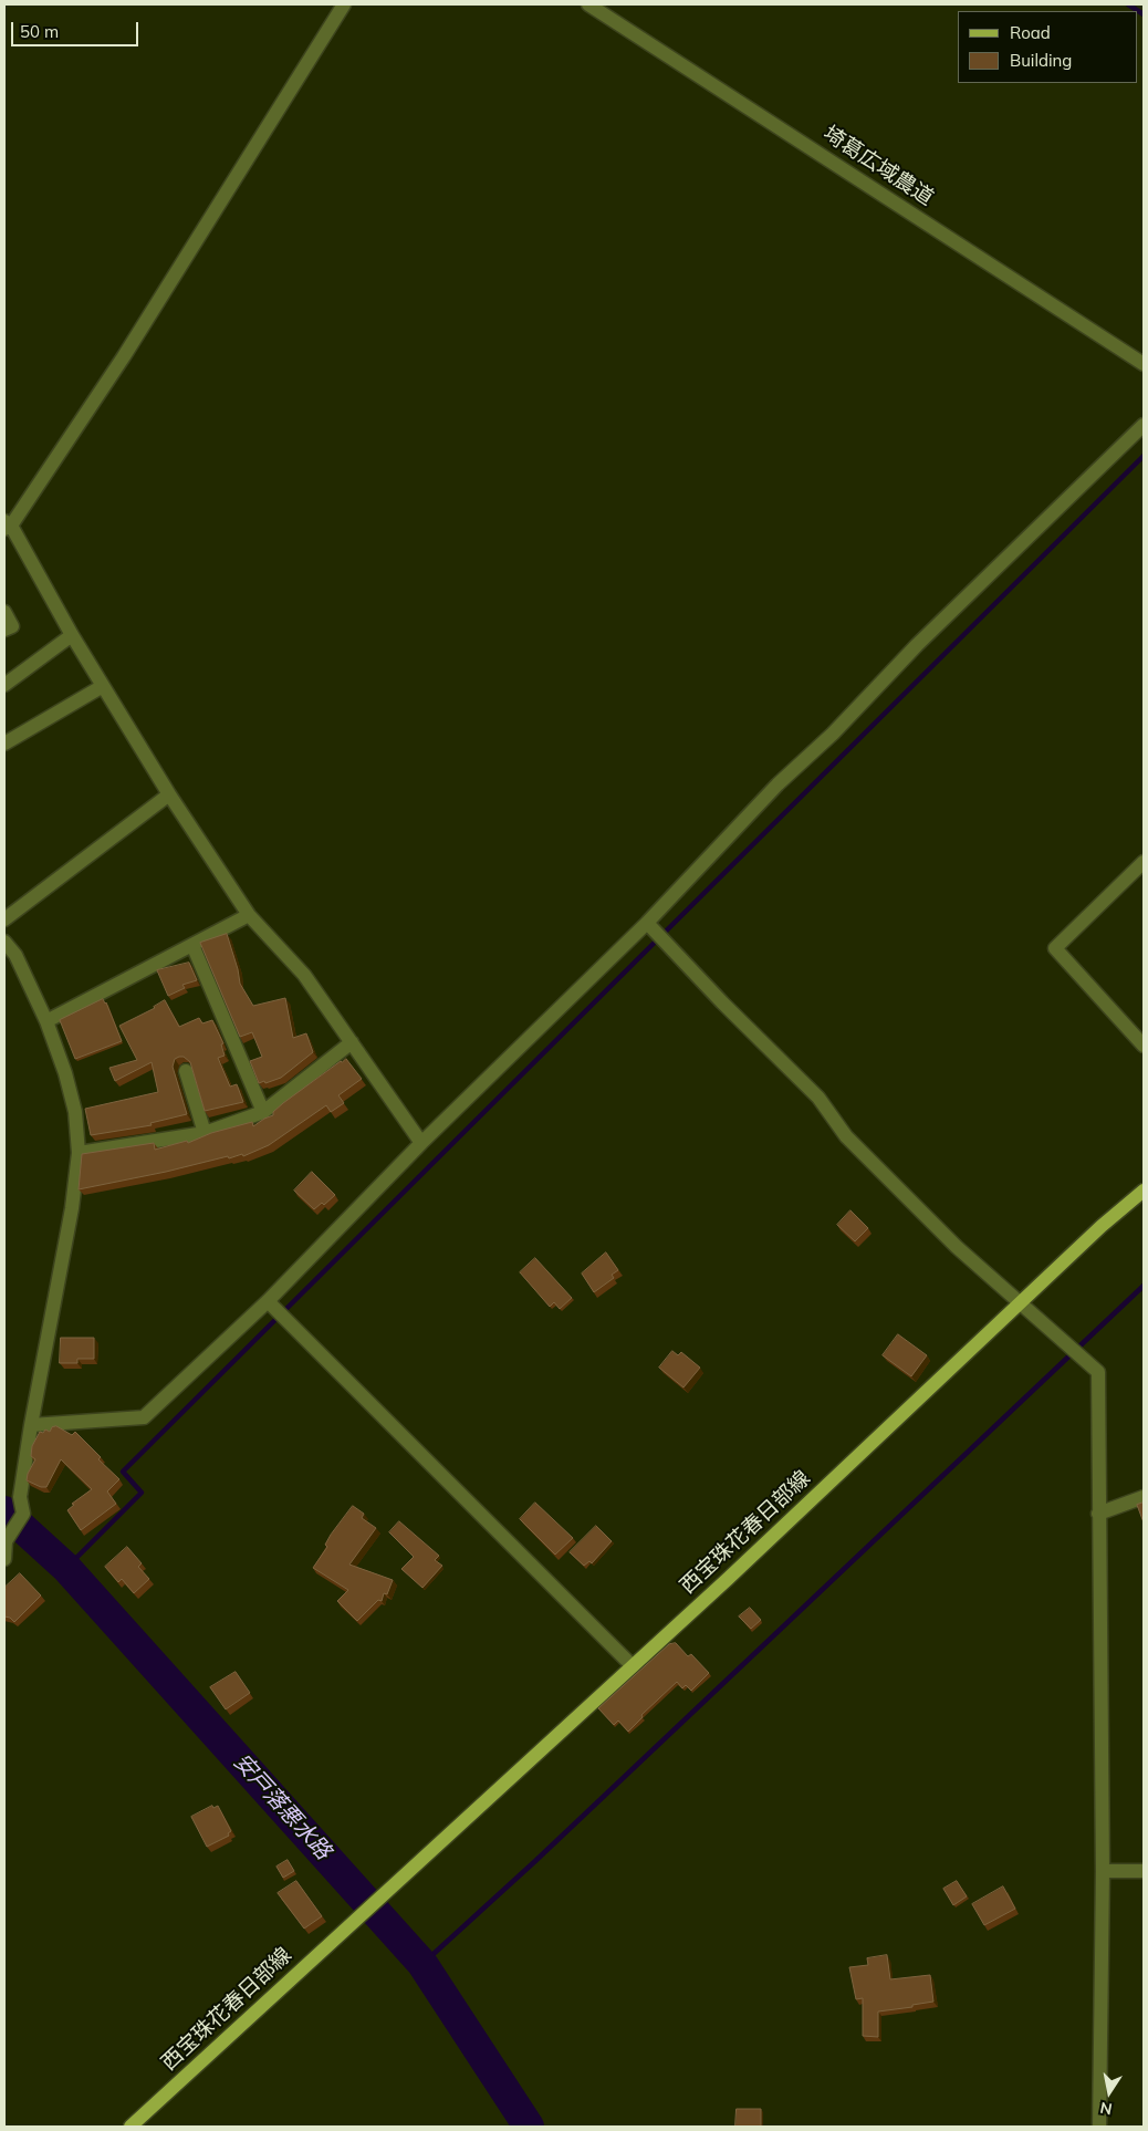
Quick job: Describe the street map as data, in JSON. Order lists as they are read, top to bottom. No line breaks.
{"streets":{"main road":["西宝珠花春日部線"],"street":["埼葛広域農道"]},"water":["安戸落悪水路"],"legend":["Road","Building"],"scale_bar":"50 m","north":"bottom"}
